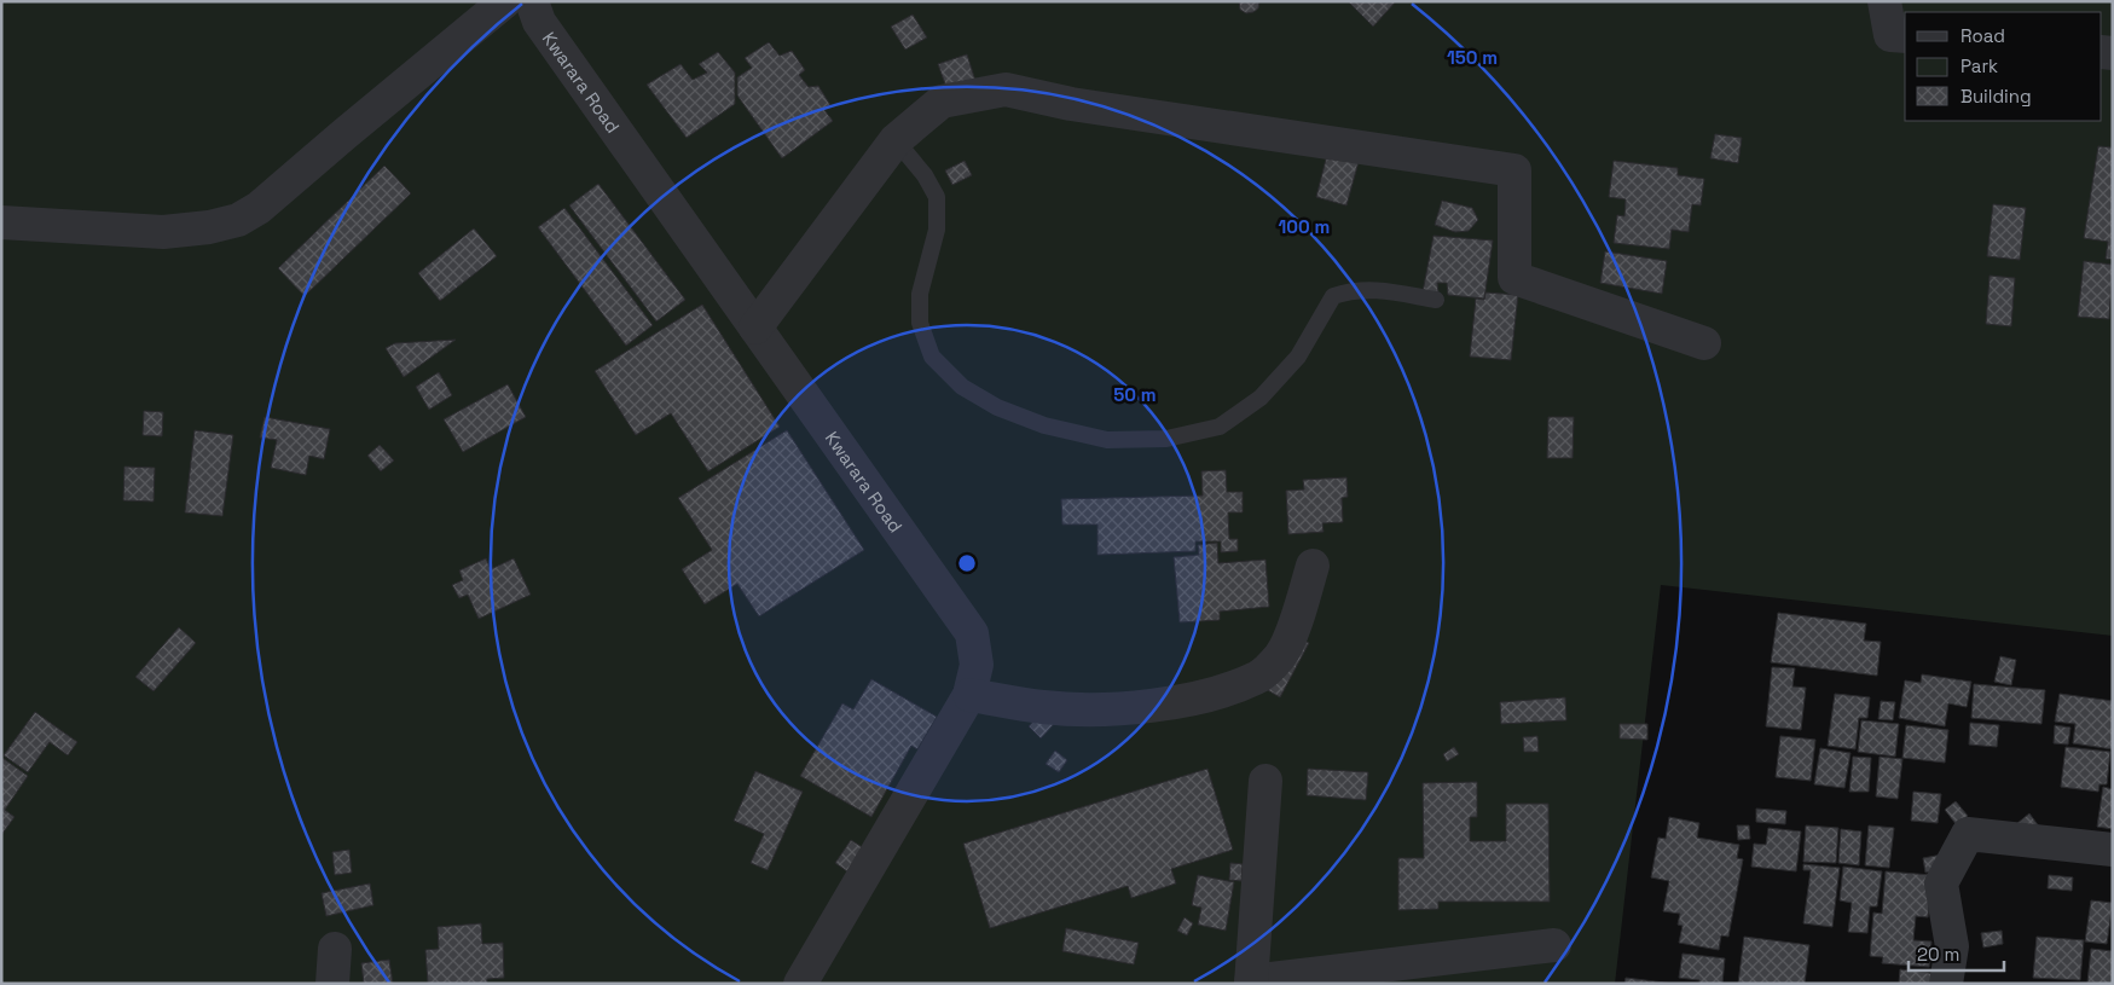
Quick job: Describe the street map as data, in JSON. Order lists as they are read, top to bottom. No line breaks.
{"streets":{"street":["Kwarara Road"]},"legend":["Road","Park","Building"],"scale_bar":"20 m","rings":["150 m","100 m","50 m"]}
